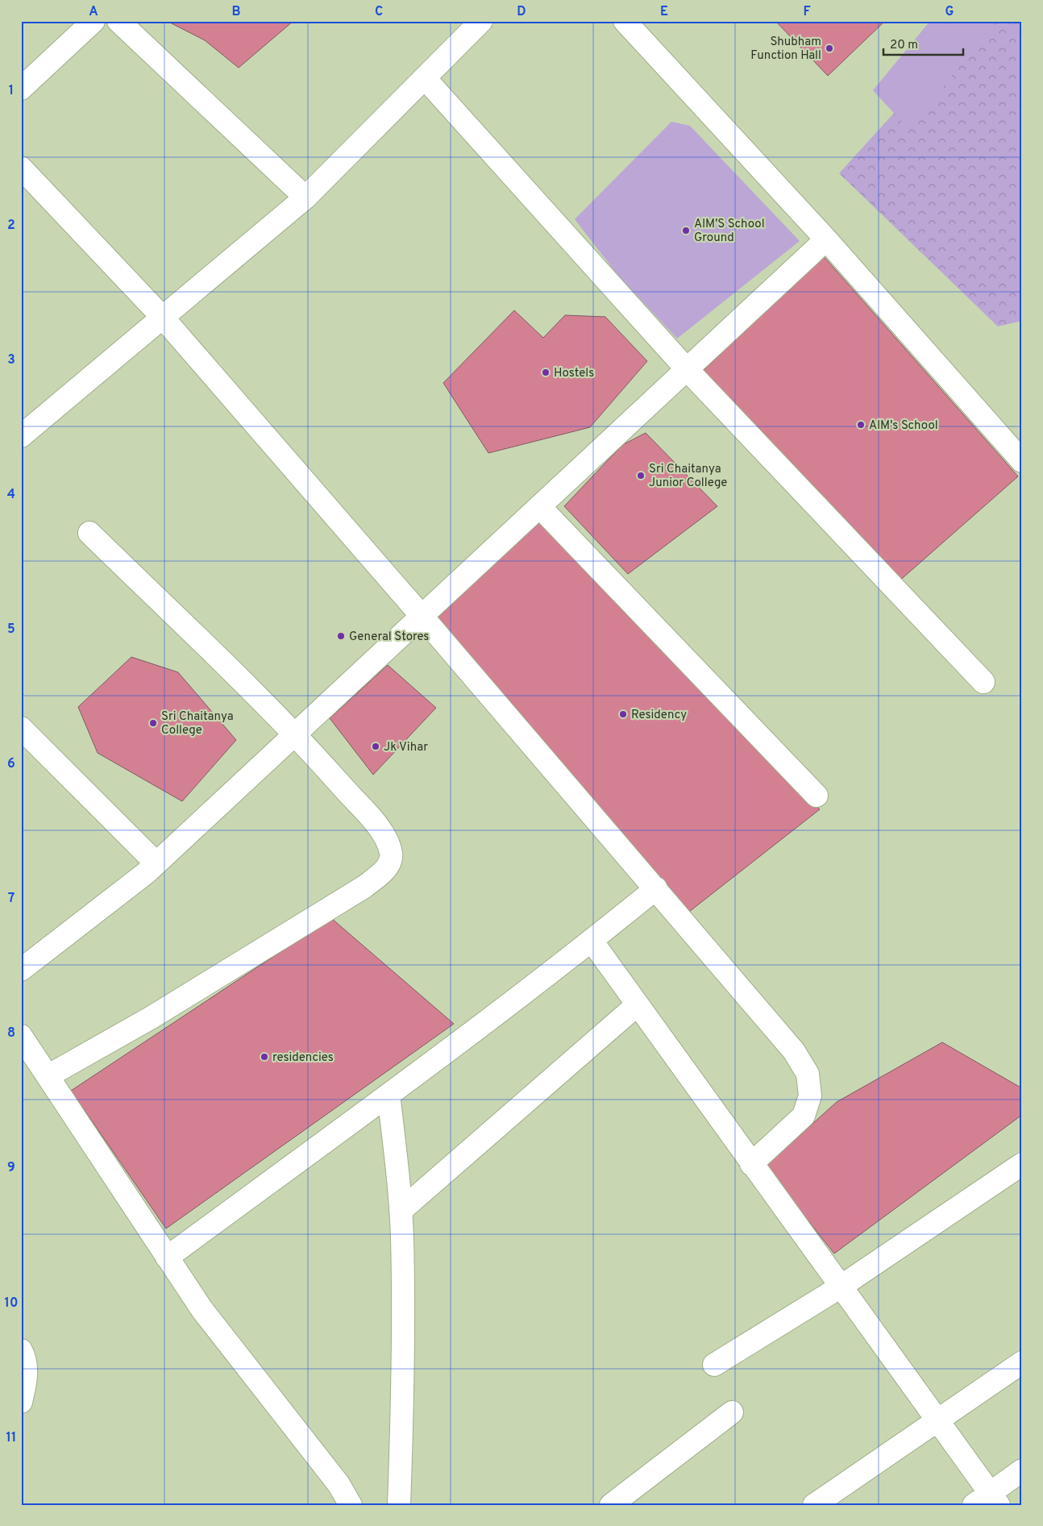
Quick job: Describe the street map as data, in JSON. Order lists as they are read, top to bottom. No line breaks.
{"places":["Shubham Function Hall","AIM'S School Ground","Hostels","AIM's School","Sri Chaitanya Junior College","General Stores","Residency","Sri Chaitanya College","Jk Vihar","residencies"],"scale_bar":"20 m","grid":{"columns":["A","B","C","D","E","F","G"],"rows":["1","2","3","4","5","6","7","8","9","10","11"]}}
